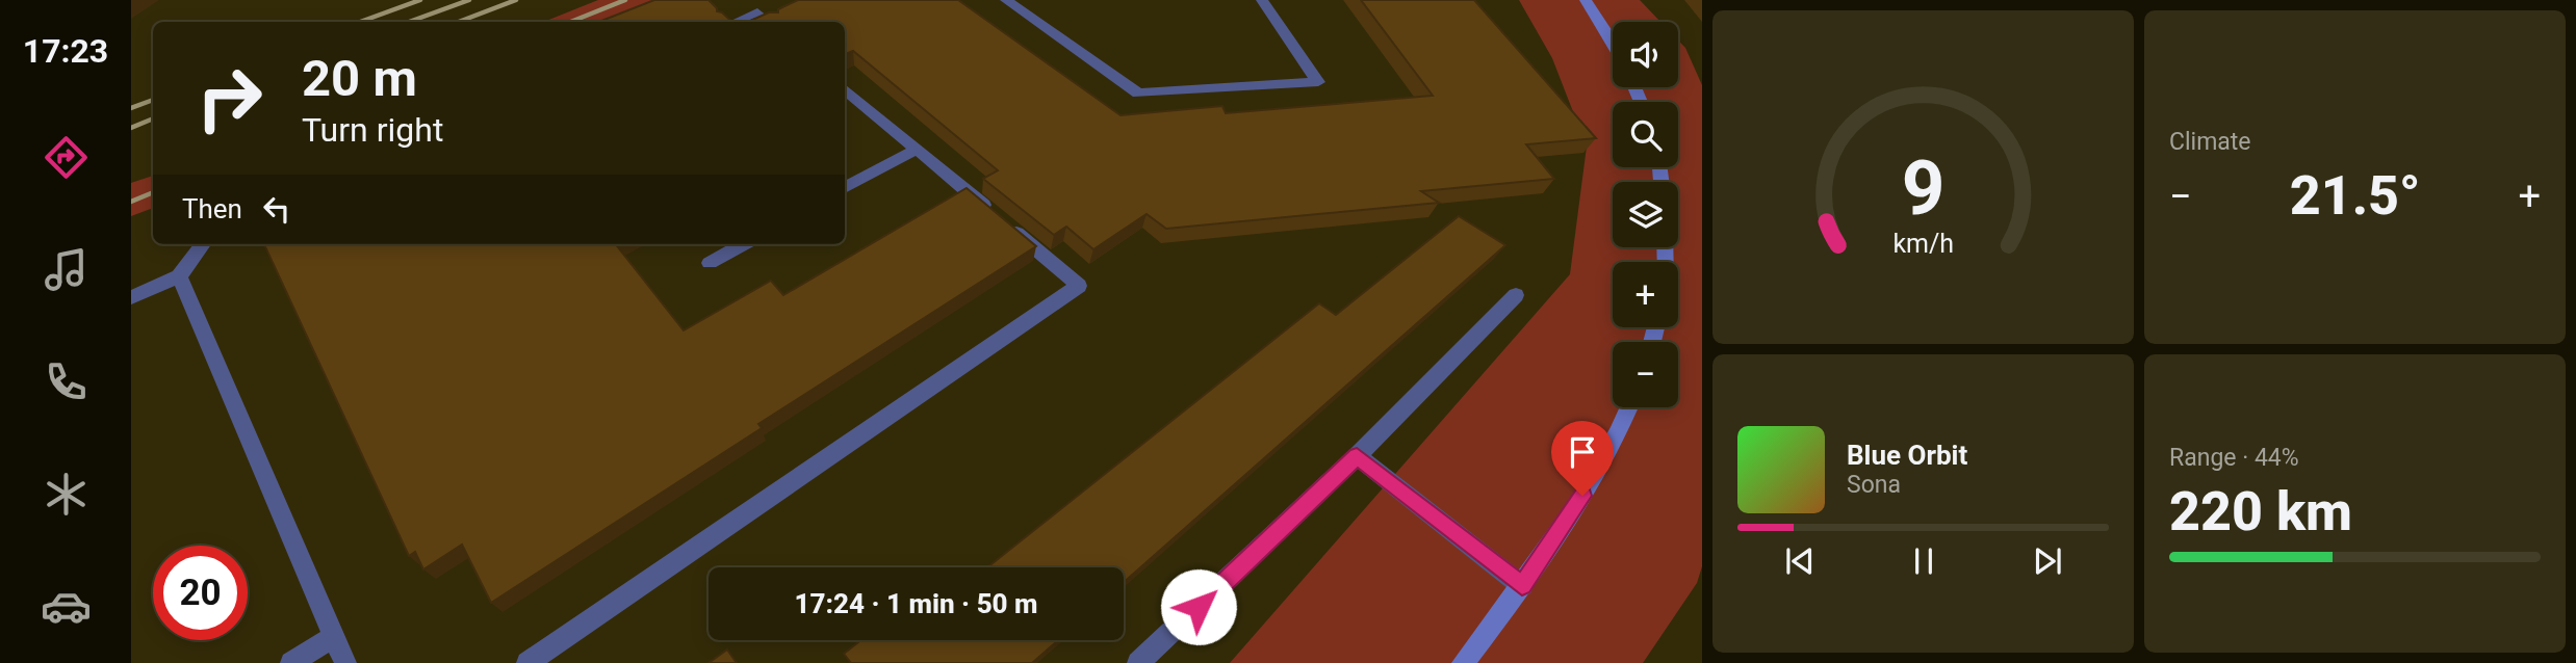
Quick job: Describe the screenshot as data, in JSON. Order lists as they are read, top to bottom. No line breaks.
{"page":{"tabs":"17:23","tile":["Climate",["Range · 44%","220 km"]],"map_buttons":["+","−"],"turn":["20 m","Turn right"],"heat":["−","21.5°","+"],"then":"Then","song":["Blue Orbit","Sona"],"limit":"20","trip":"17:24 · 1 min · 50 m","gauge":["9","km/h"]}}
